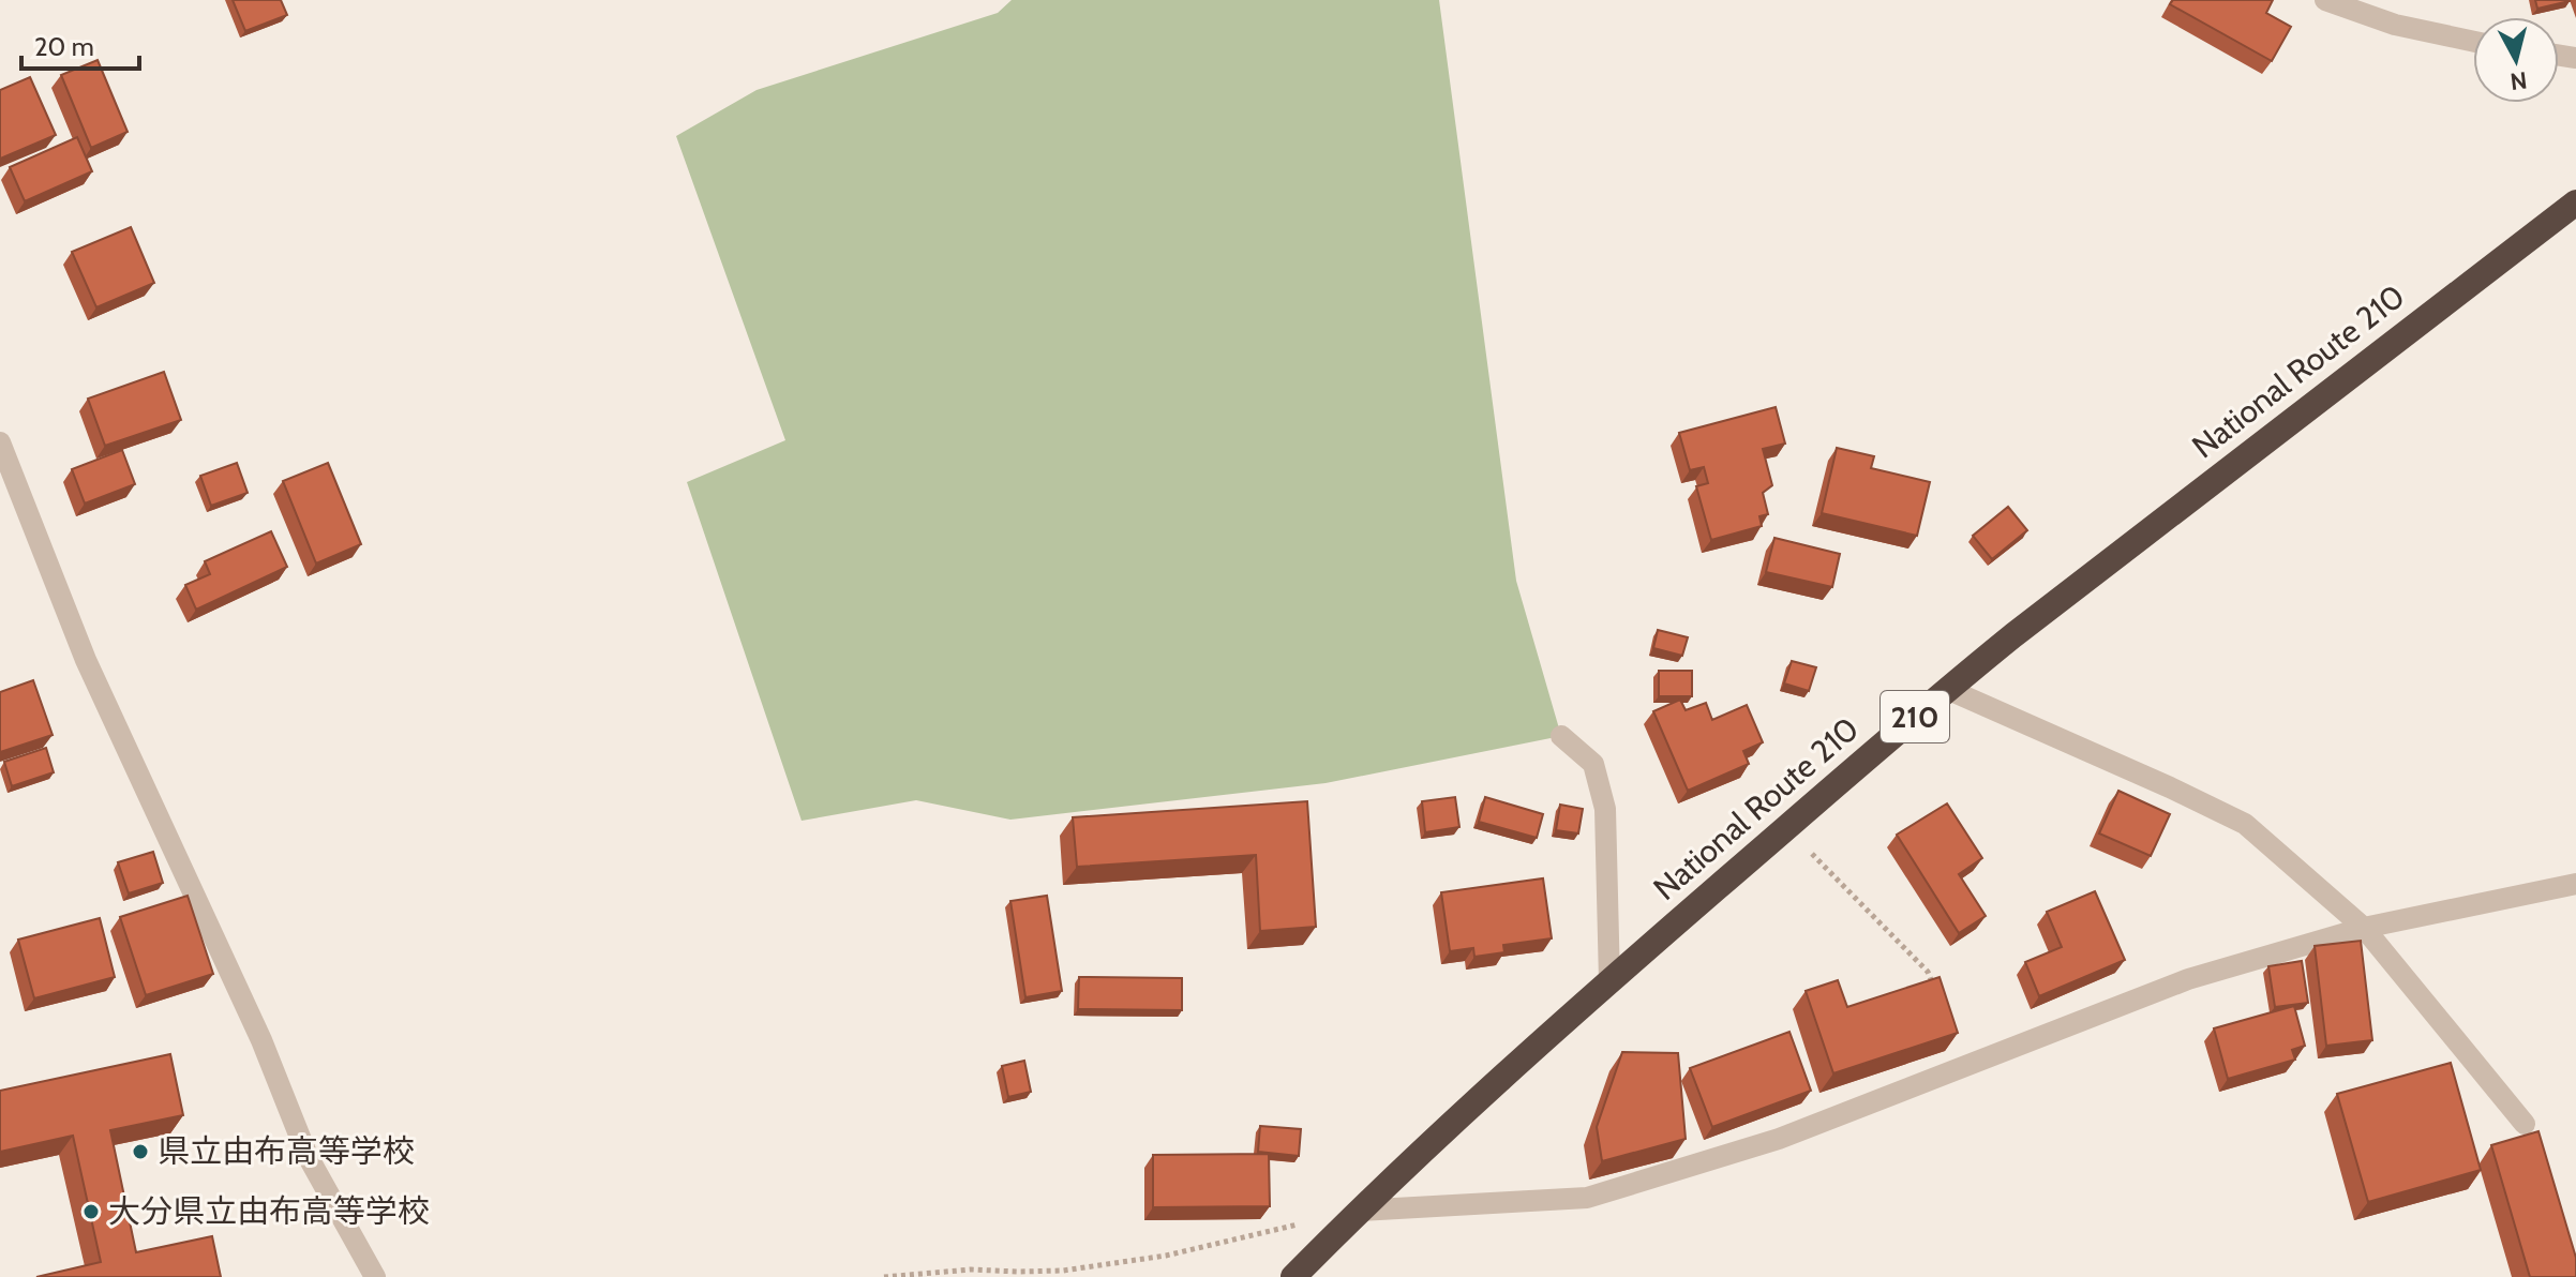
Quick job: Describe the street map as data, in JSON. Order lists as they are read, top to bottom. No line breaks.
{"streets":{"highway":["National Route 210","210"]},"places":["県立由布高等学校","大分県立由布高等学校"],"scale_bar":"20 m","north":"bottom"}
